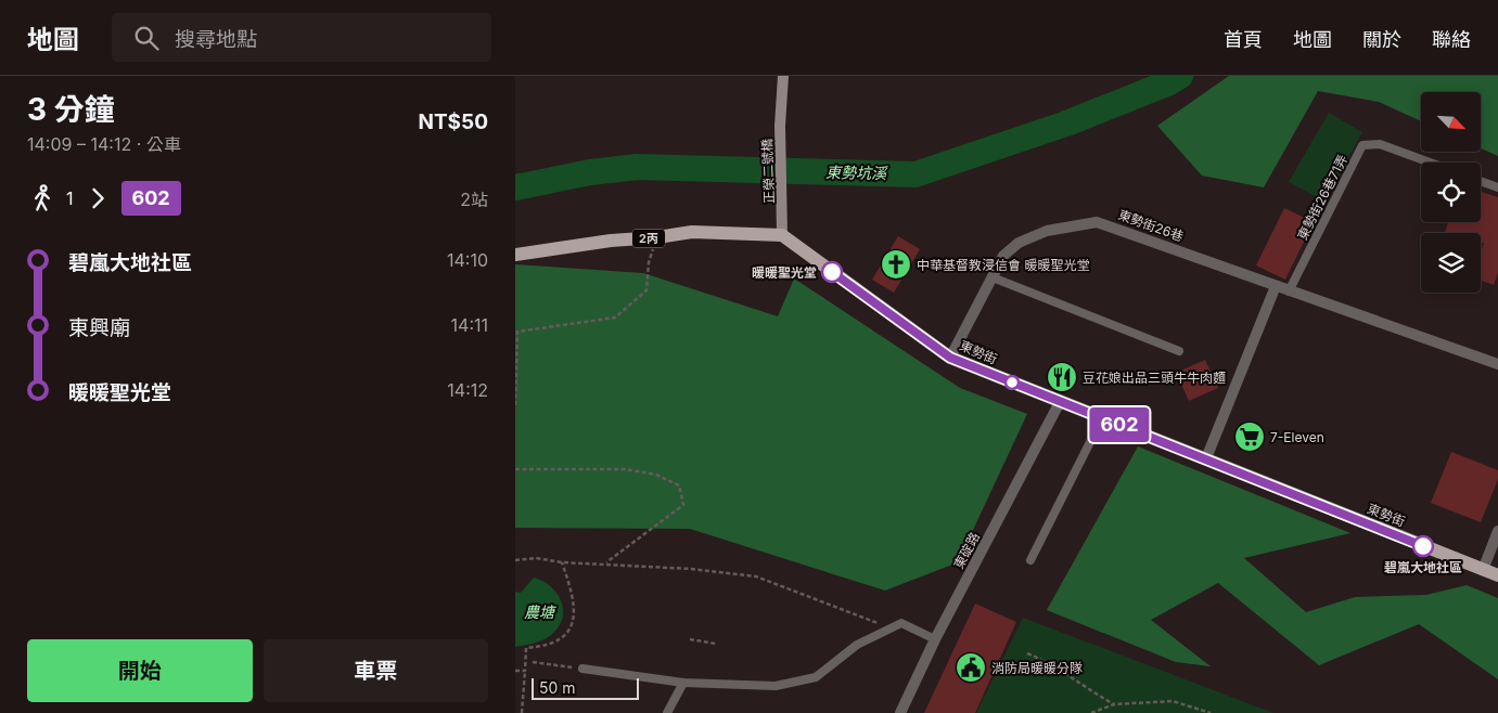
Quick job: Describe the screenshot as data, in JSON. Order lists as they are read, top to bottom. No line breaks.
{"streets":{"main road":["2丙","東勢街"],"street":["正榮二號橋","東勢街26巷","東碇路"],"lane":["東勢街26巷71弄"]},"crossings":[["正榮二號橋","2丙"],["正榮二號橋","東勢街"],["東勢街26巷71弄","東勢街26巷"],["東勢街26巷","東勢街"],["2丙","東勢街"],["東勢街","東碇路"]],"water":["東勢坑溪","農塘"],"places":{"church":["中華基督教浸信會 暖暖聖光堂"],"other":["暖暖聖光堂","碧嵐大地社區"],"restaurant":["豆花娘出品三頭牛牛肉麵"],"supermarket":["7-Eleven"],"public building":["消防局暖暖分隊"]},"lines":["bus line 602"],"scale_bar":"50 m","north":"bottom right","page":{"header":"地圖","search":"搜尋地點","nav":["首頁","地圖","關於","聯絡"],"heading":["3 分鐘","14:09 – 14:12 · 公車","NT$50"],"on_map":"602","legs":["1","602","2站"],"list":[{"name":"碧嵐大地社區","value":"14:10"},{"name":"東興廟","value":"14:11"},{"name":"暖暖聖光堂","value":"14:12"}],"buttons":["開始","車票"],"scale":"50 m"}}
